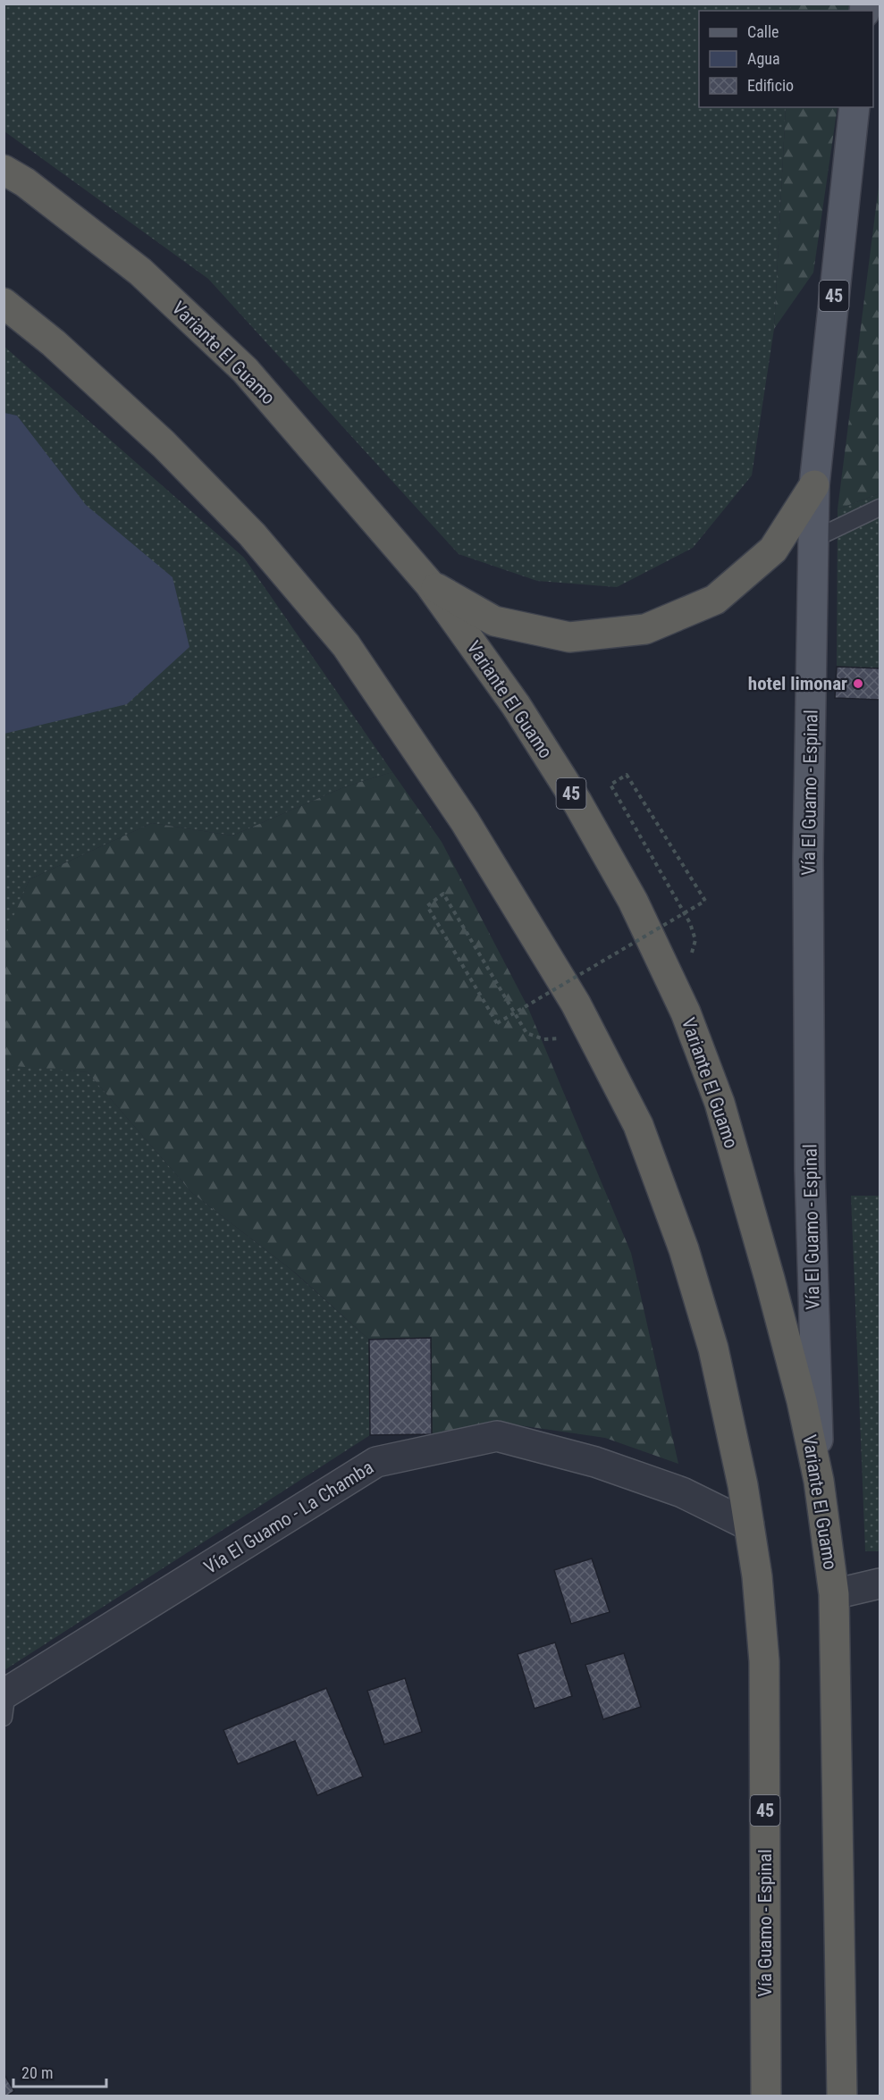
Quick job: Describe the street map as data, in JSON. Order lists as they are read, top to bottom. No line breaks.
{"streets":{"highway":["45","Variante El Guamo","Vía Guamo - Espinal"],"main road":["Vía El Guamo - Espinal"],"street":["Vía El Guamo - La Chamba"]},"crossings":[["45","Variante El Guamo"],["45","Vía El Guamo - La Chamba"],["45","Vía Guamo - Espinal"],["Variante El Guamo","Vía El Guamo - Espinal"],["Vía El Guamo - La Chamba","Vía Guamo - Espinal"]],"places":["hotel limonar"],"legend":["Calle","Agua","Edificio"],"scale_bar":"20 m"}
